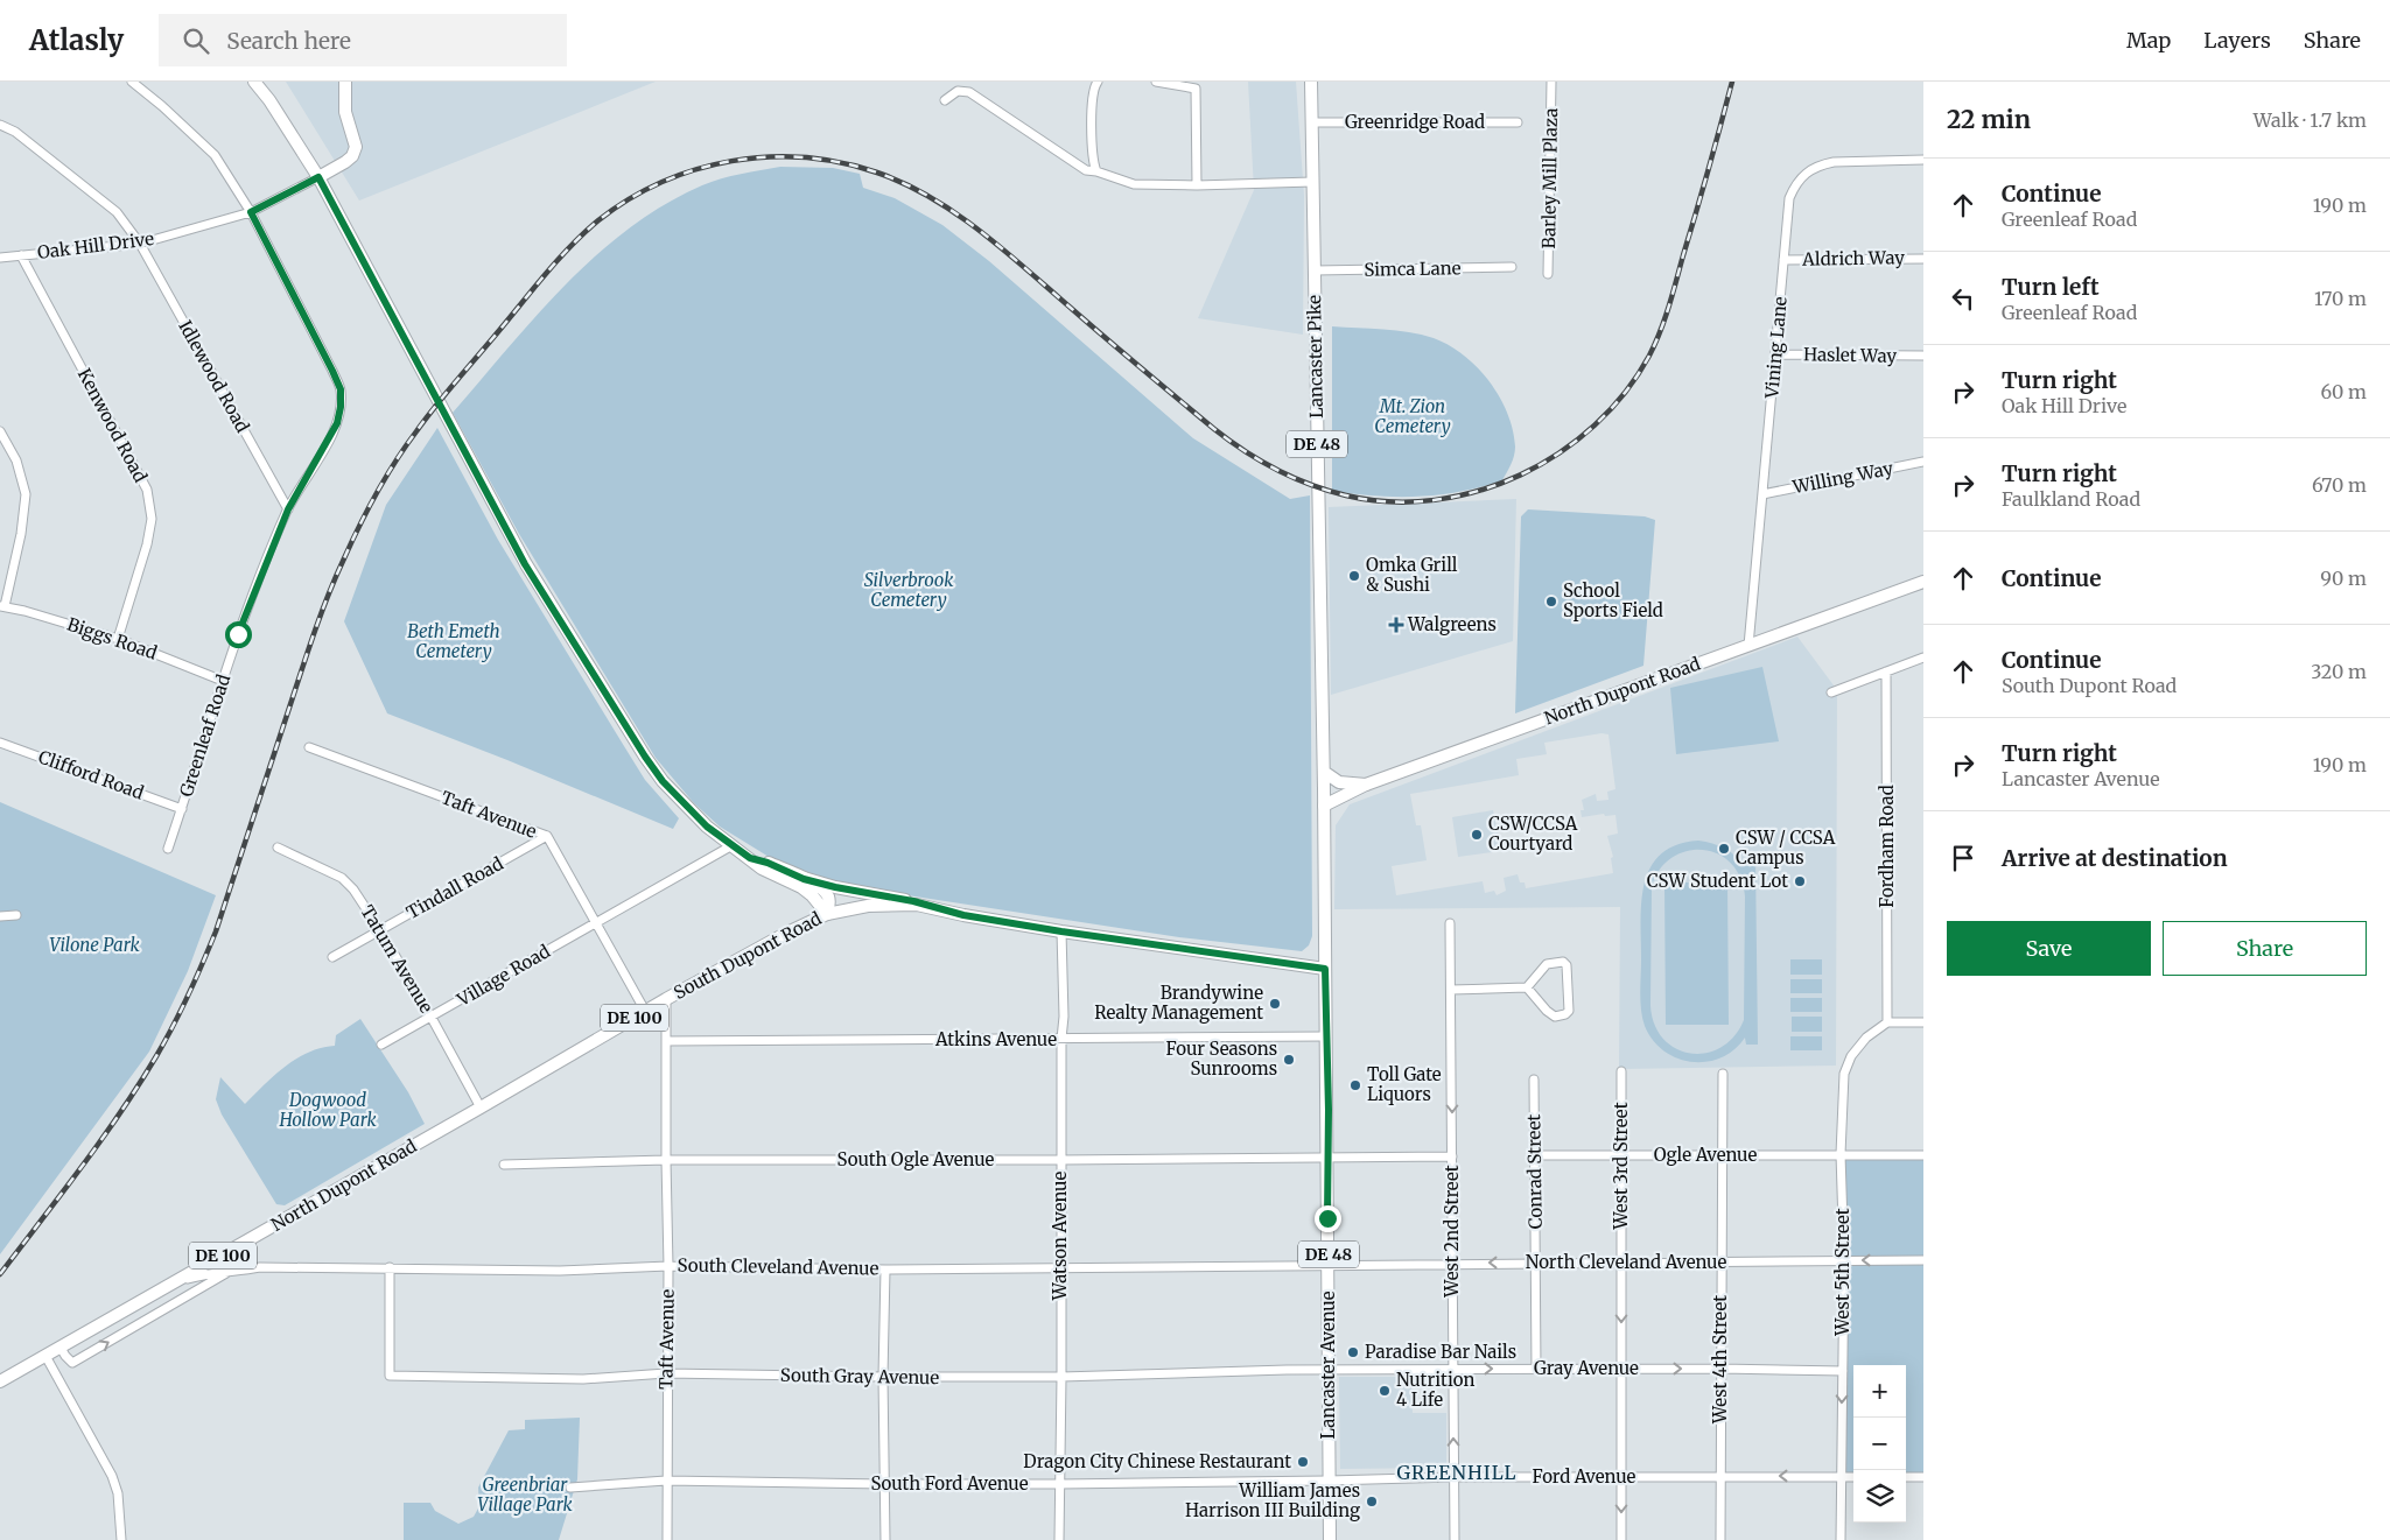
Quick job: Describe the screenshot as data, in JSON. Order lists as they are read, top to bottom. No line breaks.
{"streets":{"main road":["Lancaster Pike","DE 48","North Dupont Road","South Dupont Road","DE 100","Lancaster Avenue"],"street":["Greenridge Road","Barley Mill Plaza","Oak Hill Drive","Aldrich Way","Simca Lane","Vining Lane","Haslet Way","Idlewood Road","Kenwood Road","Willing Way","Biggs Road","Greenleaf Road","Clifford Road","Taft Avenue","Fordham Road","Tindall Road","Tatum Avenue","Village Road","Atkins Avenue","Ogle Avenue","South Ogle Avenue","West 3rd Street","Conrad Street","West 2nd Street","Watson Avenue","North Cleveland Avenue","South Cleveland Avenue","West 5th Street","West 4th Street","Gray Avenue","South Gray Avenue","Ford Avenue","South Ford Avenue"]},"crossings":[["Greenridge Road","Lancaster Pike"],["Oak Hill Drive","Idlewood Road"],["Oak Hill Drive","Kenwood Road"],["Oak Hill Drive","Greenleaf Road"],["Aldrich Way","Vining Lane"],["Simca Lane","Lancaster Pike"],["Vining Lane","Haslet Way"],["Vining Lane","Willing Way"],["Vining Lane","North Dupont Road"],["Lancaster Pike","North Dupont Road"],["Lancaster Pike","Lancaster Avenue"],["Idlewood Road","Greenleaf Road"],["Kenwood Road","Biggs Road"],["Biggs Road","Greenleaf Road"],["North Dupont Road","South Dupont Road"],["North Dupont Road","South Cleveland Avenue"],["North Dupont Road","Lancaster Avenue"],["Greenleaf Road","Clifford Road"],["Taft Avenue","Tindall Road"],["Taft Avenue","South Dupont Road"],["Taft Avenue","Village Road"],["Taft Avenue","Atkins Avenue"],["Taft Avenue","South Ogle Avenue"],["Taft Avenue","South Cleveland Avenue"],["Taft Avenue","South Gray Avenue"],["Taft Avenue","South Ford Avenue"],["Fordham Road","West 5th Street"],["Tindall Road","Tatum Avenue"],["South Dupont Road","Tatum Avenue"],["South Dupont Road","Watson Avenue"],["South Dupont Road","Lancaster Avenue"],["Tatum Avenue","Village Road"],["Atkins Avenue","Watson Avenue"],["Atkins Avenue","Lancaster Avenue"],["Ogle Avenue","West 3rd Street"],["Ogle Avenue","Conrad Street"],["Ogle Avenue","West 5th Street"],["Ogle Avenue","West 4th Street"],["South Ogle Avenue","Watson Avenue"],["South Ogle Avenue","Lancaster Avenue"],["West 3rd Street","North Cleveland Avenue"],["West 3rd Street","Gray Avenue"],["West 3rd Street","Ford Avenue"],["Conrad Street","North Cleveland Avenue"],["Conrad Street","Gray Avenue"],["West 2nd Street","North Cleveland Avenue"],["West 2nd Street","Gray Avenue"],["West 2nd Street","Ford Avenue"],["Watson Avenue","South Cleveland Avenue"],["Watson Avenue","South Gray Avenue"],["Watson Avenue","South Ford Avenue"],["North Cleveland Avenue","South Cleveland Avenue"],["North Cleveland Avenue","West 5th Street"],["North Cleveland Avenue","West 4th Street"],["North Cleveland Avenue","Lancaster Avenue"],["South Cleveland Avenue","Lancaster Avenue"],["South Cleveland Avenue","South Gray Avenue"],["West 5th Street","Gray Avenue"],["West 5th Street","Ford Avenue"],["West 4th Street","Gray Avenue"],["West 4th Street","Ford Avenue"],["Lancaster Avenue","Gray Avenue"],["Lancaster Avenue","South Gray Avenue"],["Lancaster Avenue","Ford Avenue"],["Lancaster Avenue","South Ford Avenue"],["Gray Avenue","South Gray Avenue"],["Ford Avenue","South Ford Avenue"]],"one_way":["West 3rd Street","Gray Avenue"],"districts":["GREENHILL"],"parks":["Mt. Zion Cemetery","Silverbrook Cemetery","Beth Emeth Cemetery","Vilone Park","Dogwood Hollow Park","Greenbriar Village Park"],"places":{"other":["Omka Grill & Sushi","School Sports Field","CSW/CCSA Courtyard","CSW / CCSA Campus","CSW Student Lot","Brandywine Realty Management","Four Seasons Sunrooms","Toll Gate Liquors","Paradise Bar Nails","Nutrition 4 Life","Dragon City Chinese Restaurant","William James Harrison III Building"],"health":["Walgreens"]},"page":{"header":"Atlasly","search":"Search here","nav":["Map","Layers","Share"],"heading":["22 min","Walk · 1.7 km"],"list":[["Continue","Greenleaf Road","190 m"],["Turn left","Greenleaf Road","170 m"],["Turn right","Oak Hill Drive","60 m"],["Turn right","Faulkland Road","670 m"],["Continue","90 m"],["Continue","South Dupont Road","320 m"],["Turn right","Lancaster Avenue","190 m"],"Arrive at destination"],"buttons":["Save","Share"],"map_buttons":["+","−"]}}
